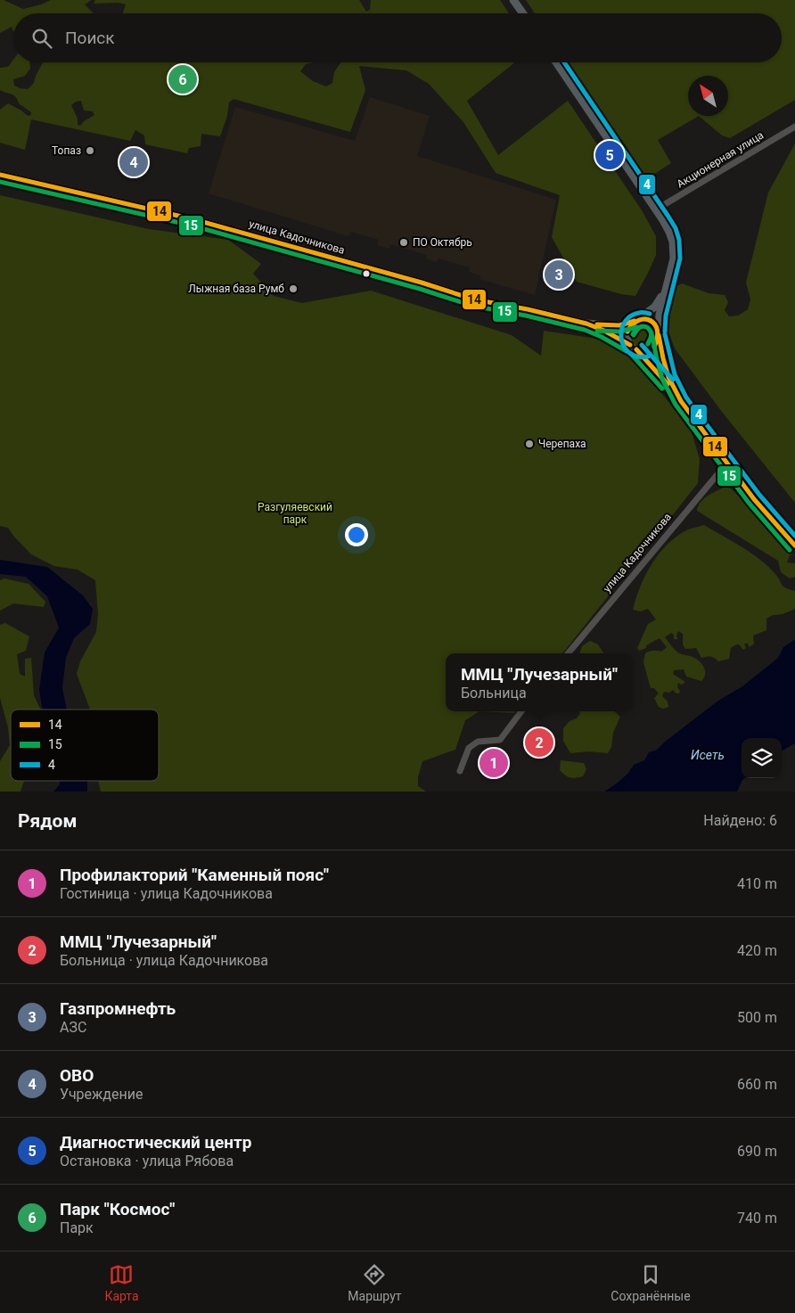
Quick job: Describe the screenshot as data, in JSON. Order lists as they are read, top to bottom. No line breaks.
{"streets":{"main road":["улица Кадочникова"],"street":["Акционерная улица"]},"water":["Исеть"],"parks":["Разгуляевский парк"],"places":["Топаз","ПО Октябрь","Лыжная база Румб","Черепаха"],"lines":["transit line 4","transit line 14","transit line 15"],"legend":["14","15","4"],"north":"top left","page":{"search":"Поиск","pins":["6","5","4","3","2","1"],"popup":["ММЦ \"Лучезарный\"","Больница"],"heading":["Рядом","Найдено: 6"],"list":[{"mark":"1","name":"Профилакторий \"Каменный пояс\"","note":"Гостиница · улица Кадочникова","value":"410 m"},{"mark":"2","name":"ММЦ \"Лучезарный\"","note":"Больница · улица Кадочникова","value":"420 m"},{"mark":"3","name":"Газпромнефть","note":"АЗС","value":"500 m"},{"mark":"4","name":"ОВО","note":"Учреждение","value":"660 m"},{"mark":"5","name":"Диагностический центр","note":"Остановка · улица Рябова","value":"690 m"},{"mark":"6","name":"Парк \"Космос\"","note":"Парк","value":"740 m"}],"nav":["Карта","Маршрут","Сохранённые"]}}
